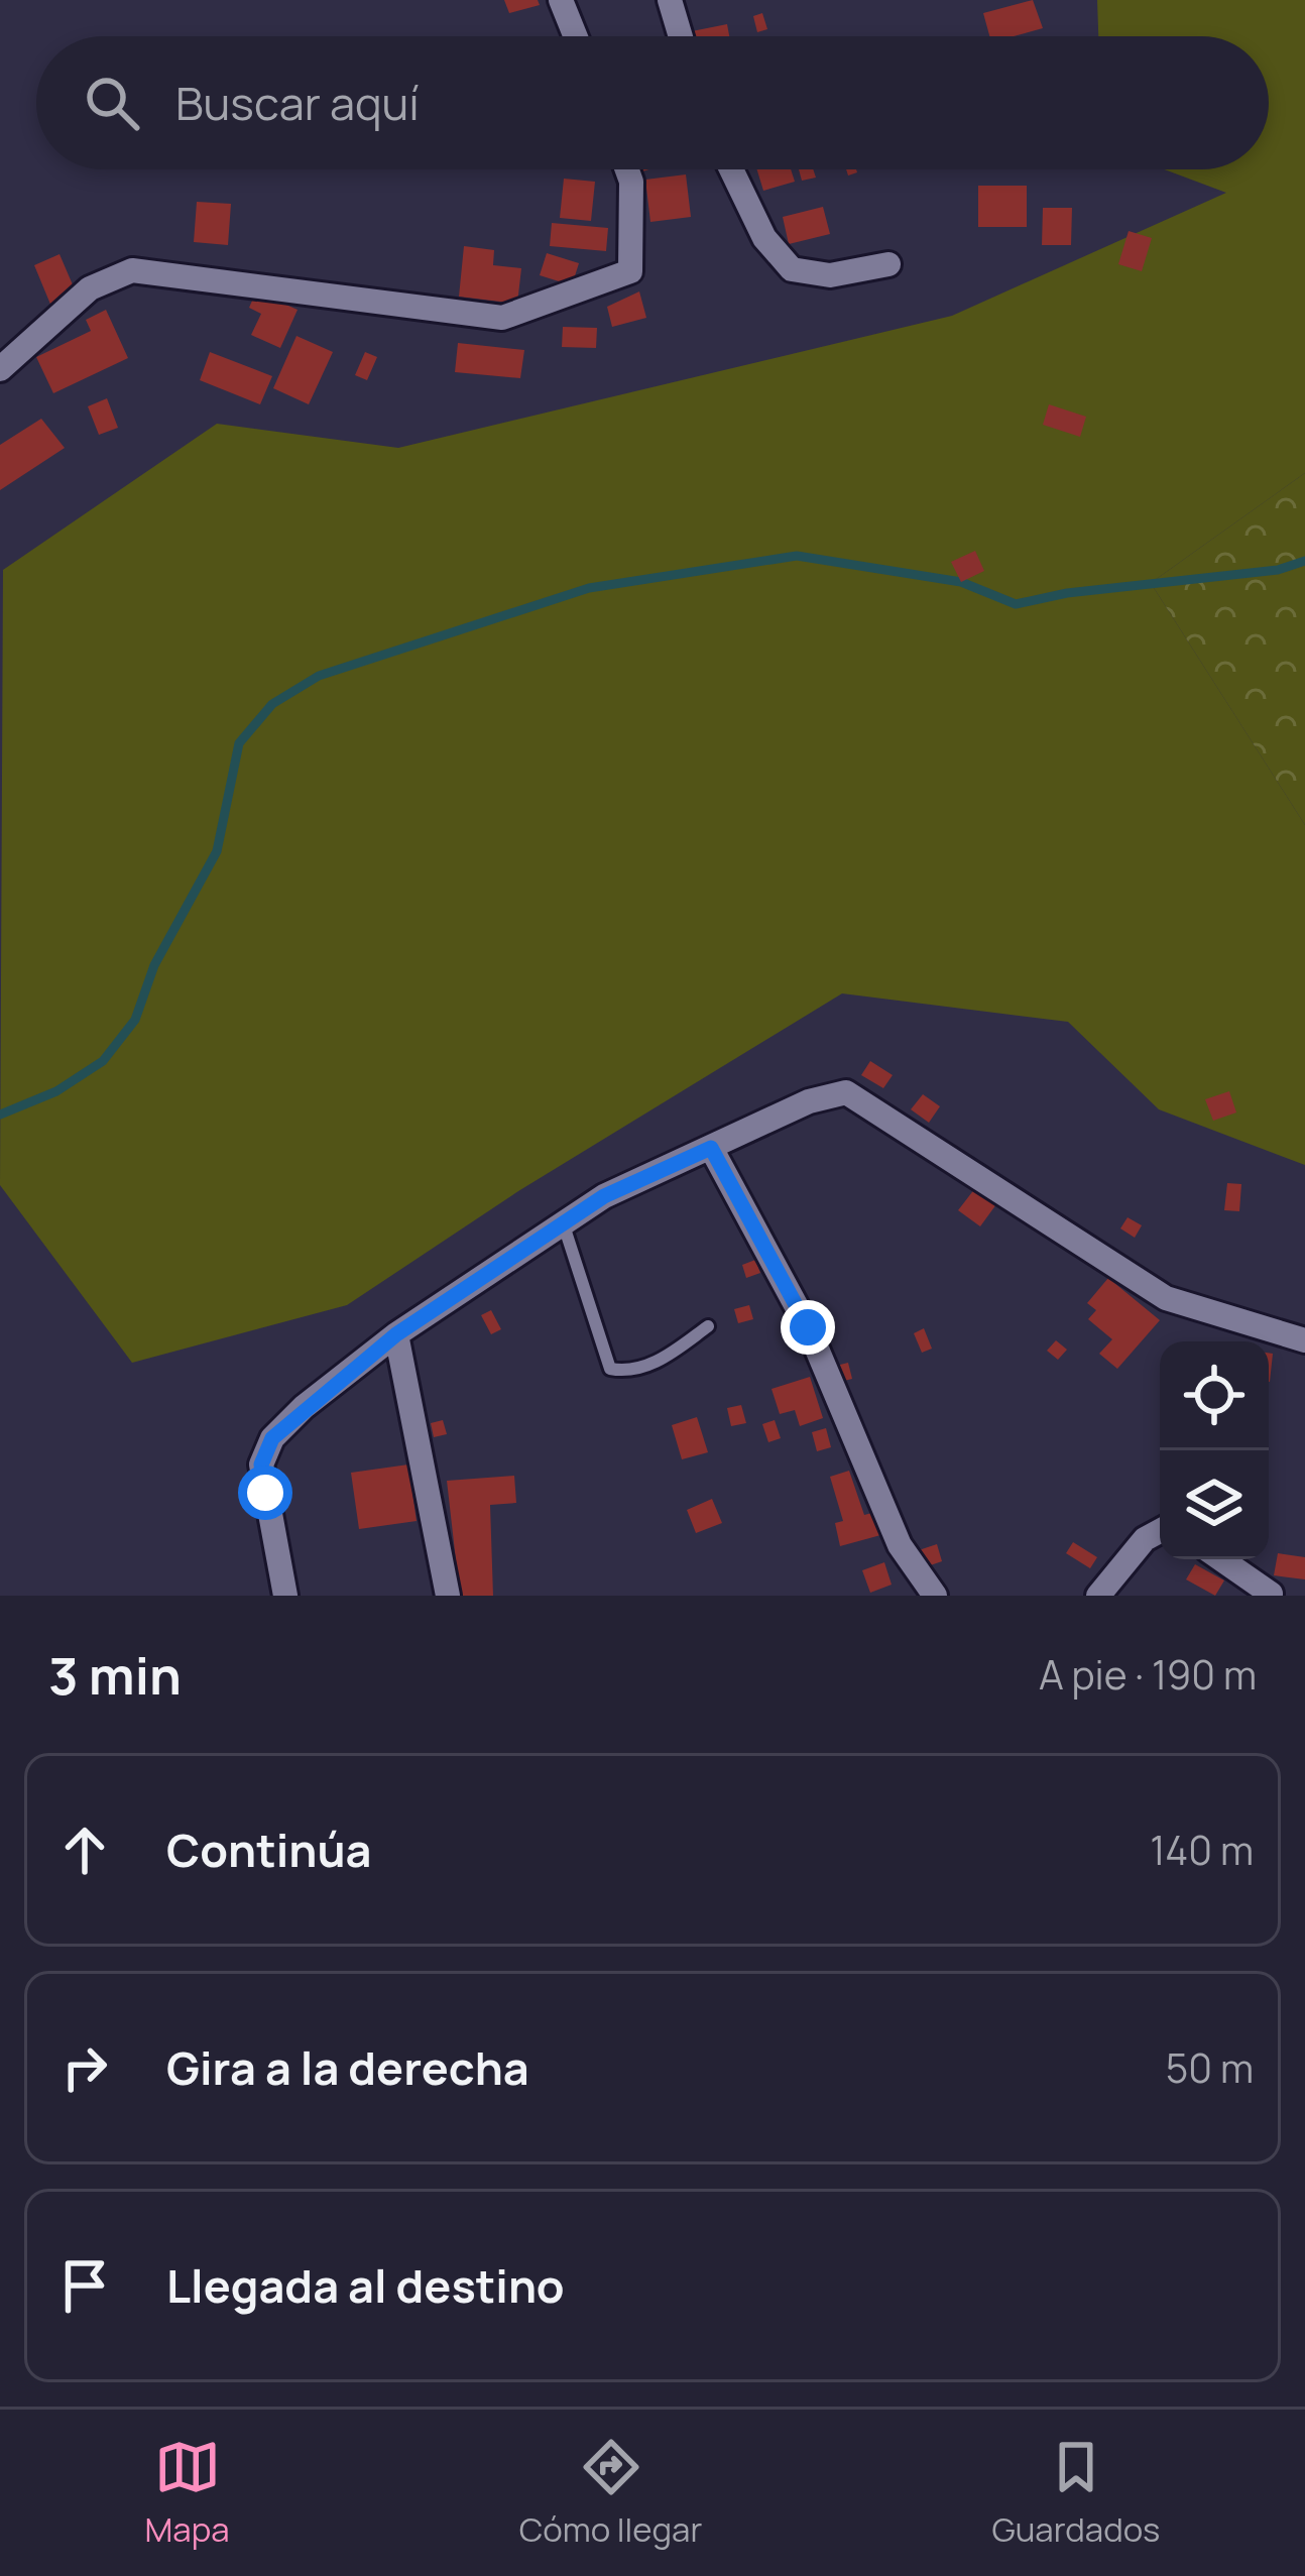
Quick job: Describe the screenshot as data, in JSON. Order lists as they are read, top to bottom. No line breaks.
{"page":{"search":"Buscar aquí","heading":["3 min","A pie · 190 m"],"list":[["Continúa","140 m"],["Gira a la derecha","50 m"],"Llegada al destino"],"nav":["Mapa","Cómo llegar","Guardados"]}}
